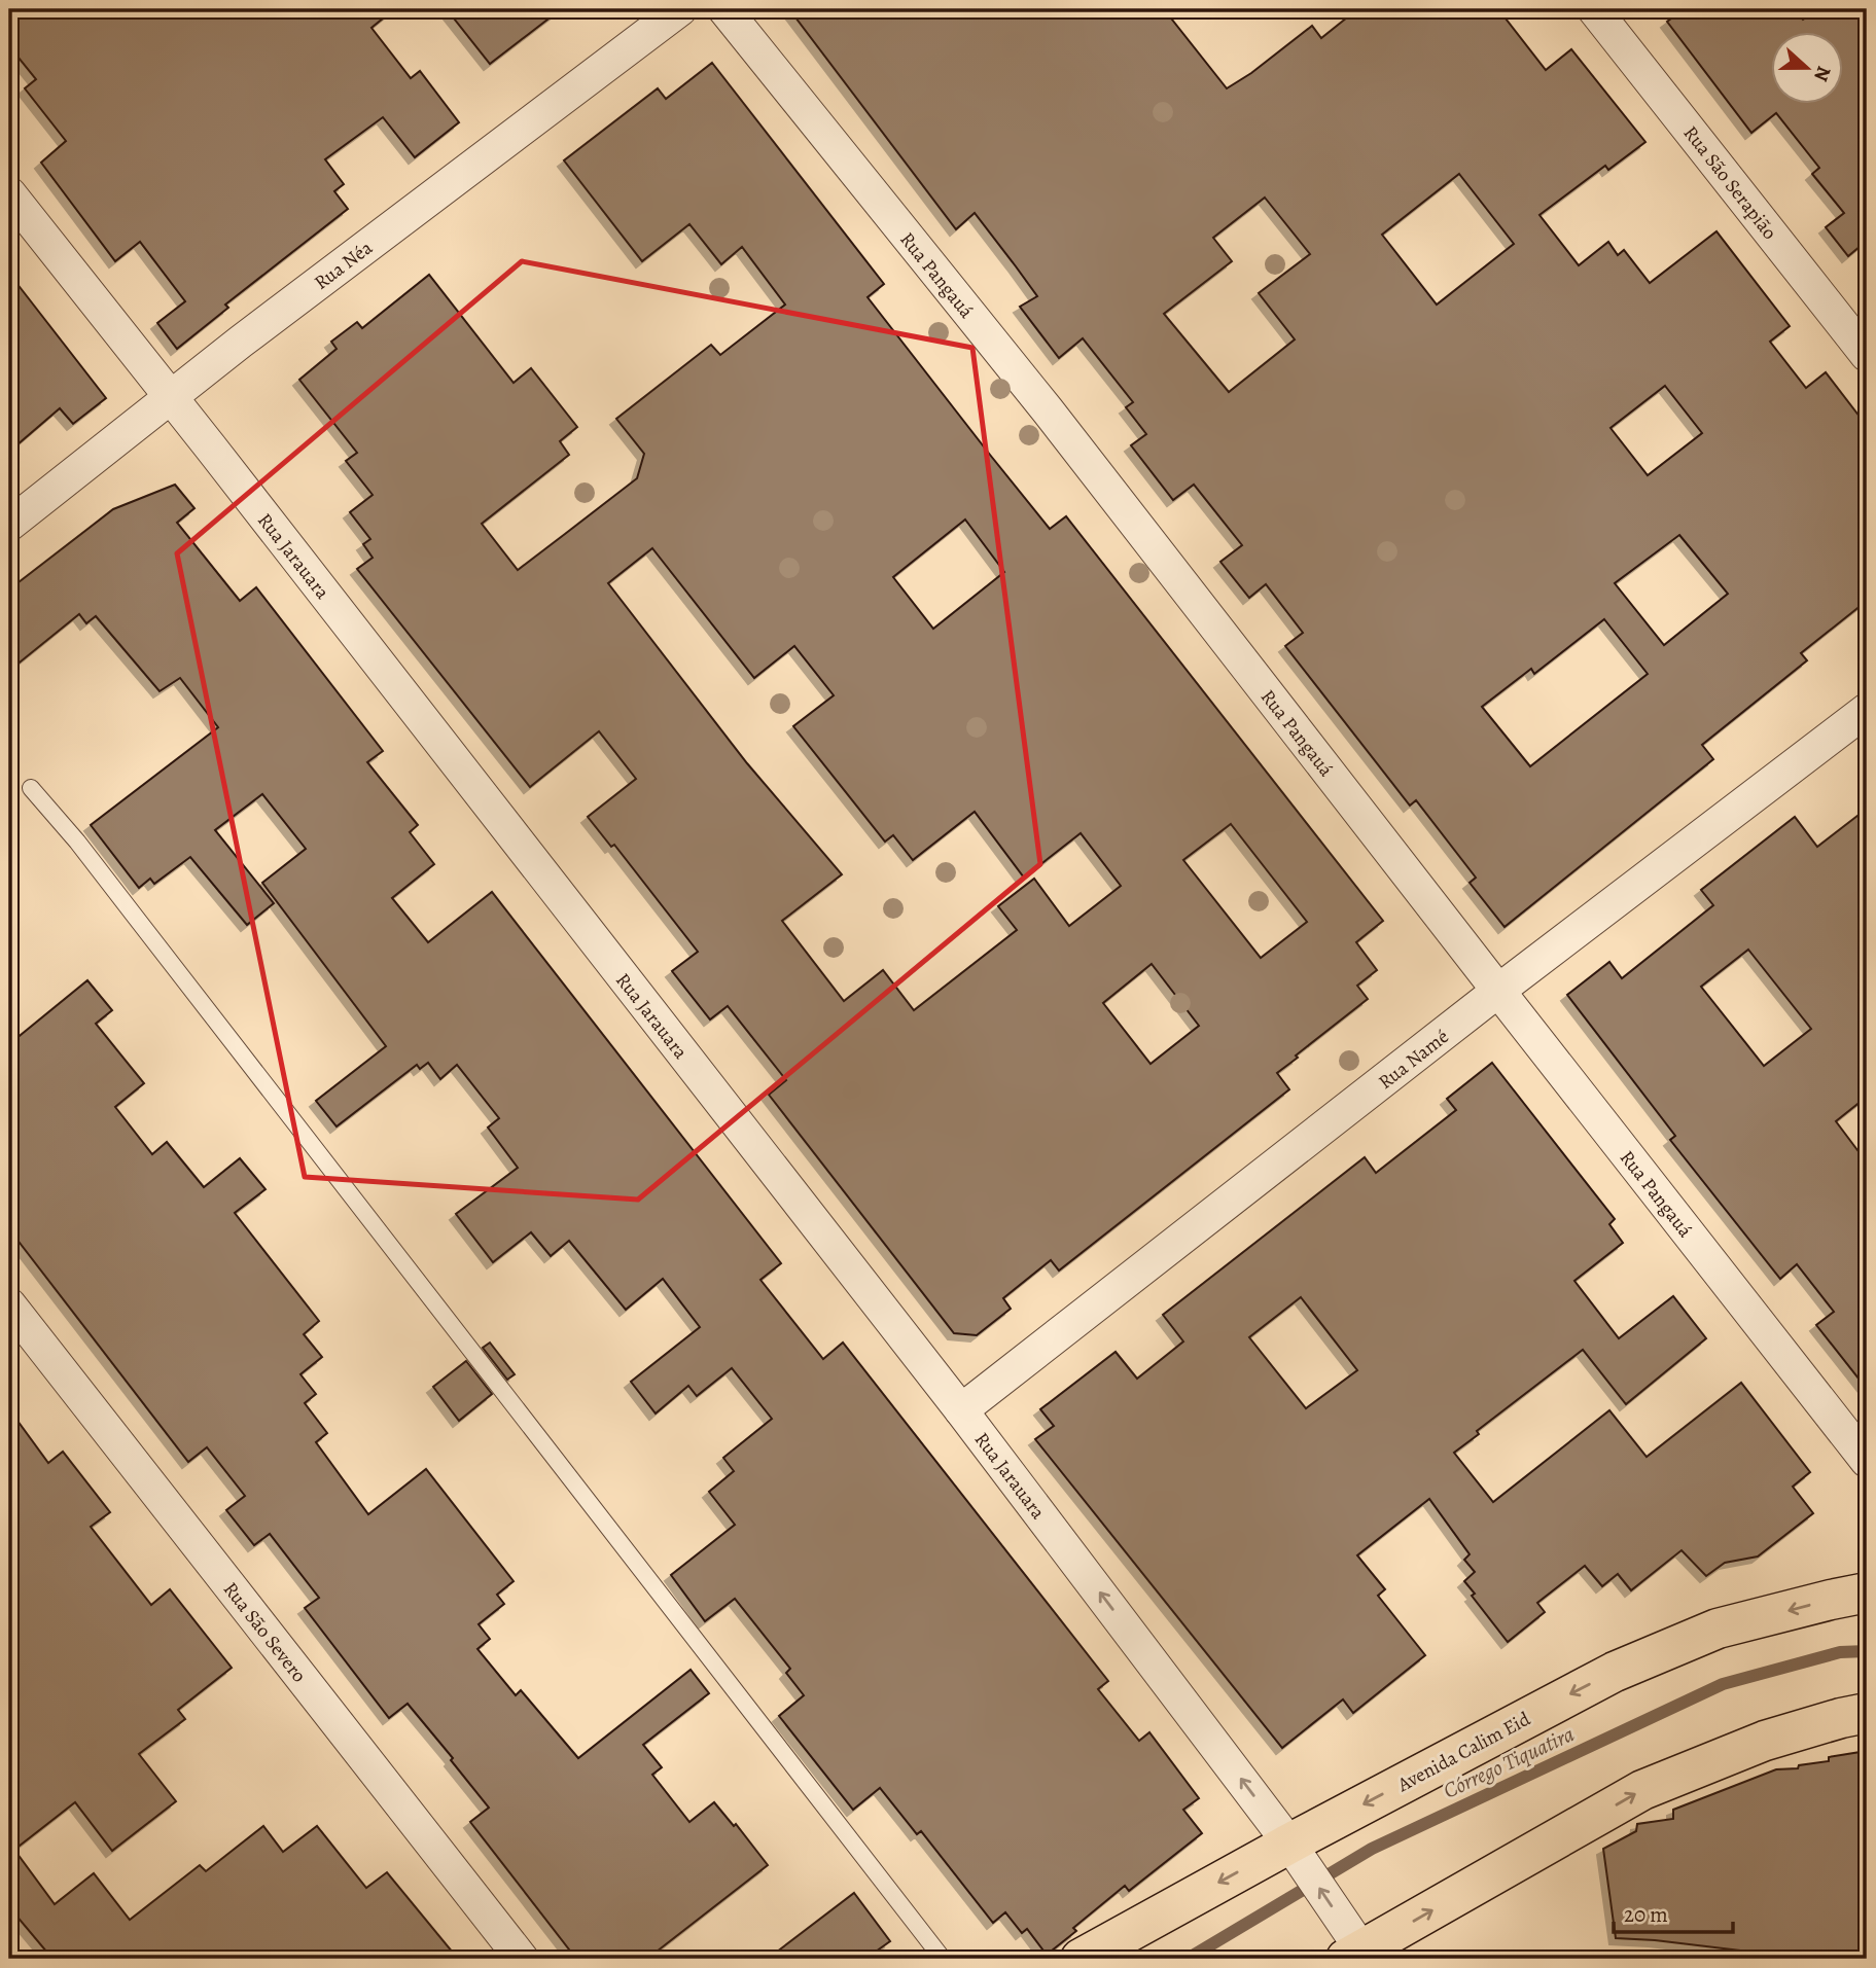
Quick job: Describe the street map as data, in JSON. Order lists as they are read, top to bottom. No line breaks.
{"streets":{"main road":["Avenida Calim Eid"],"street":["Rua São Serapião","Rua Néa","Rua Pangauá","Rua Jarauara","Rua Namé","Rua São Severo"]},"crossings":[["Rua Néa","Rua Jarauara"],["Rua Pangauá","Rua Namé"],["Rua Jarauara","Rua Namé"],["Rua Jarauara","Avenida Calim Eid"]],"water":["Córrego Tiquatira"],"scale_bar":"20 m","north":"right"}
